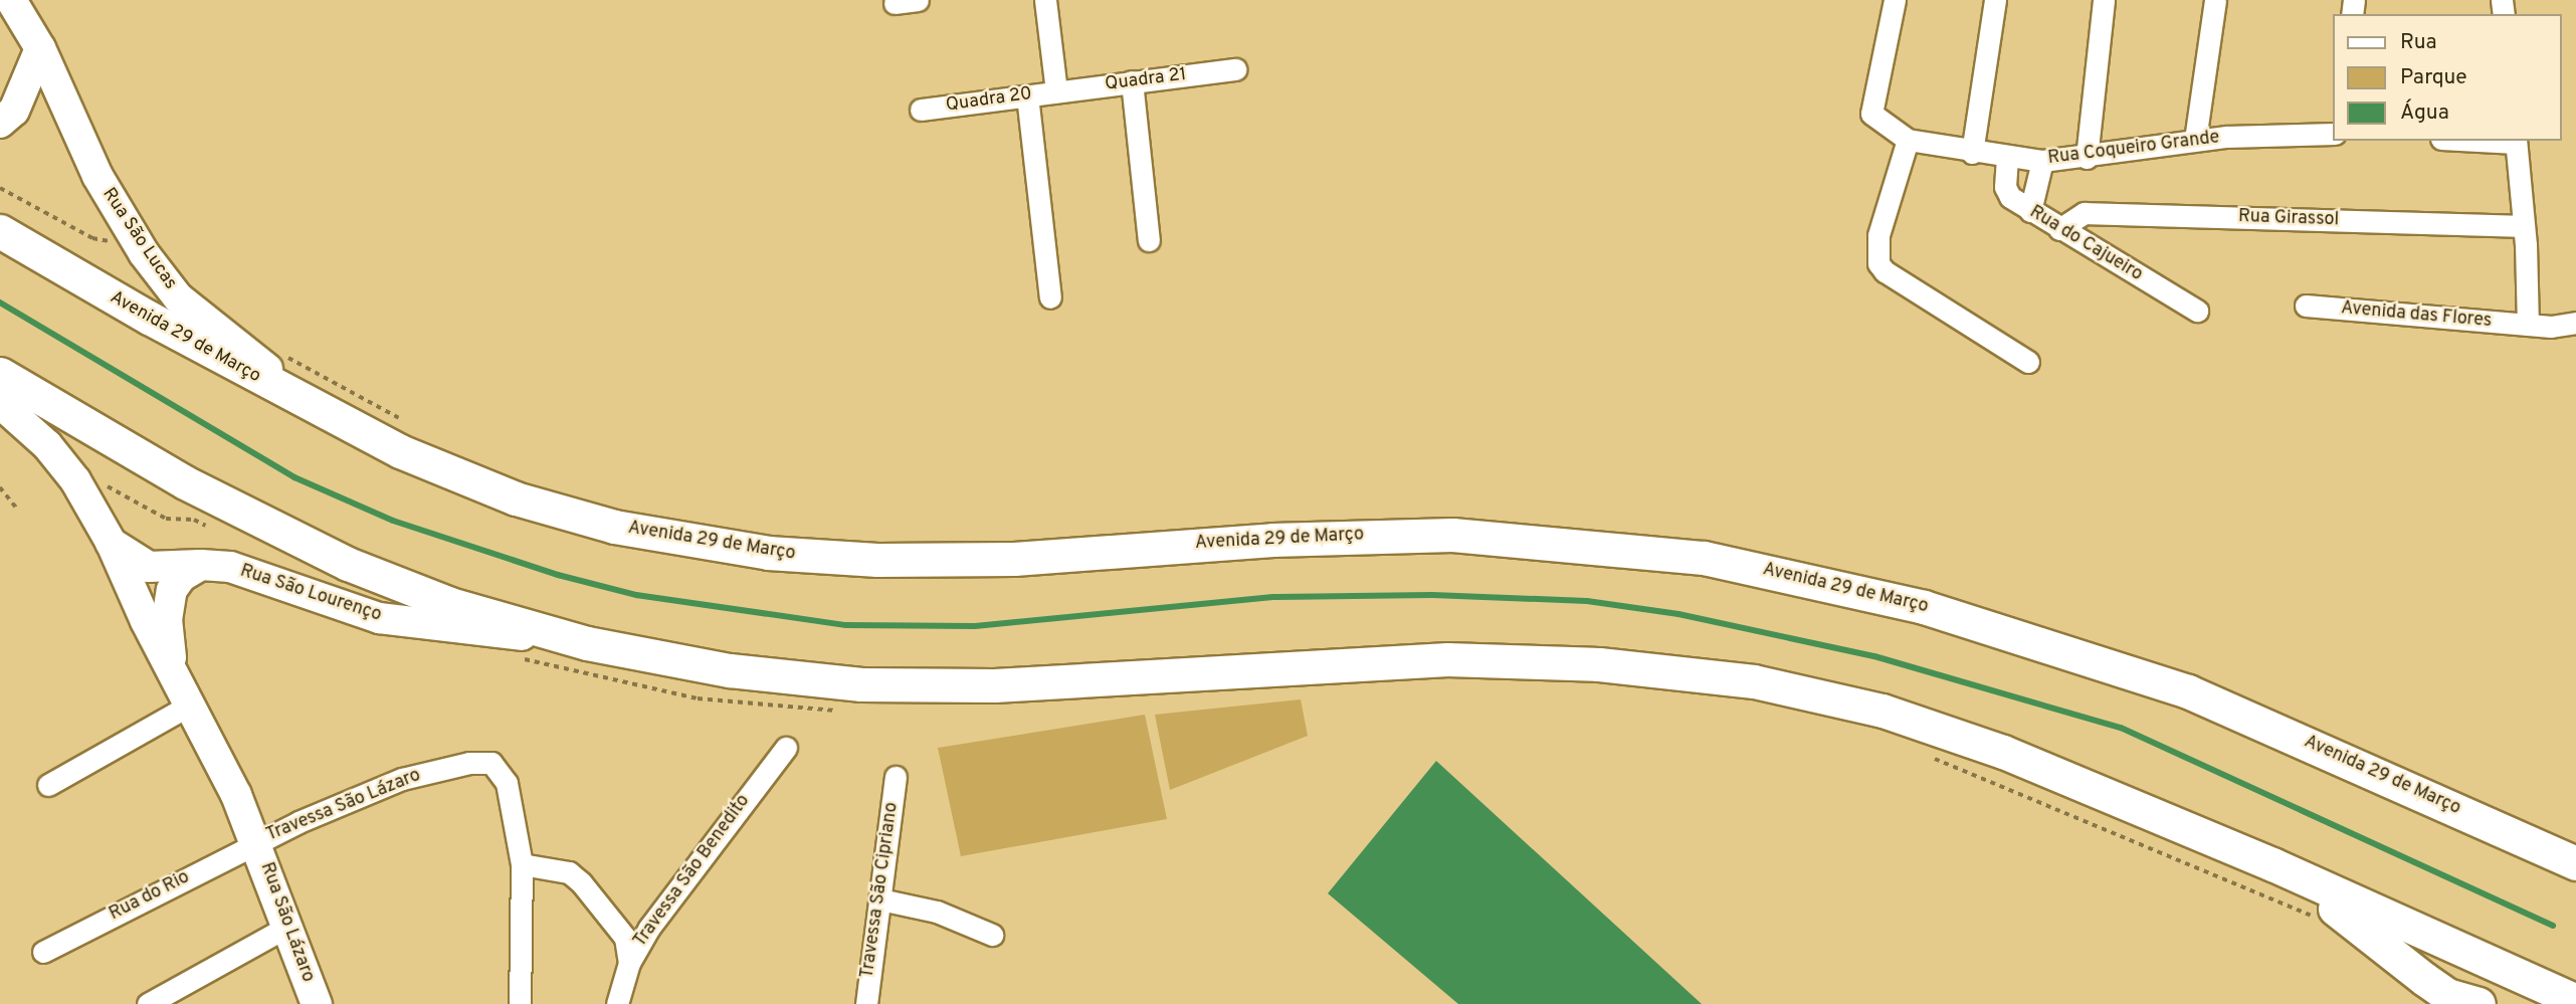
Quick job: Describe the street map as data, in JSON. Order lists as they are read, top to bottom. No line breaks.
{"streets":{"main road":["Rua São Lucas","Avenida 29 de Março","Rua São Lourenço","Rua São Lázaro"],"street":["Quadra 21","Quadra 20","Rua Coqueiro Grande","Rua Girassol","Rua do Cajueiro","Avenida das Flores","Travessa São Lázaro","Travessa São Benedito","Travessa São Cipriano","Rua do Rio"]},"crossings":[["Quadra 21","Quadra 20"],["Rua Coqueiro Grande","Rua do Cajueiro"],["Rua Girassol","Rua do Cajueiro"],["Rua São Lucas","Avenida 29 de Março"],["Travessa São Lázaro","Rua do Rio"],["Travessa São Lázaro","Rua São Lázaro"],["Rua do Rio","Rua São Lázaro"]],"legend":["Rua","Parque","Água"]}
